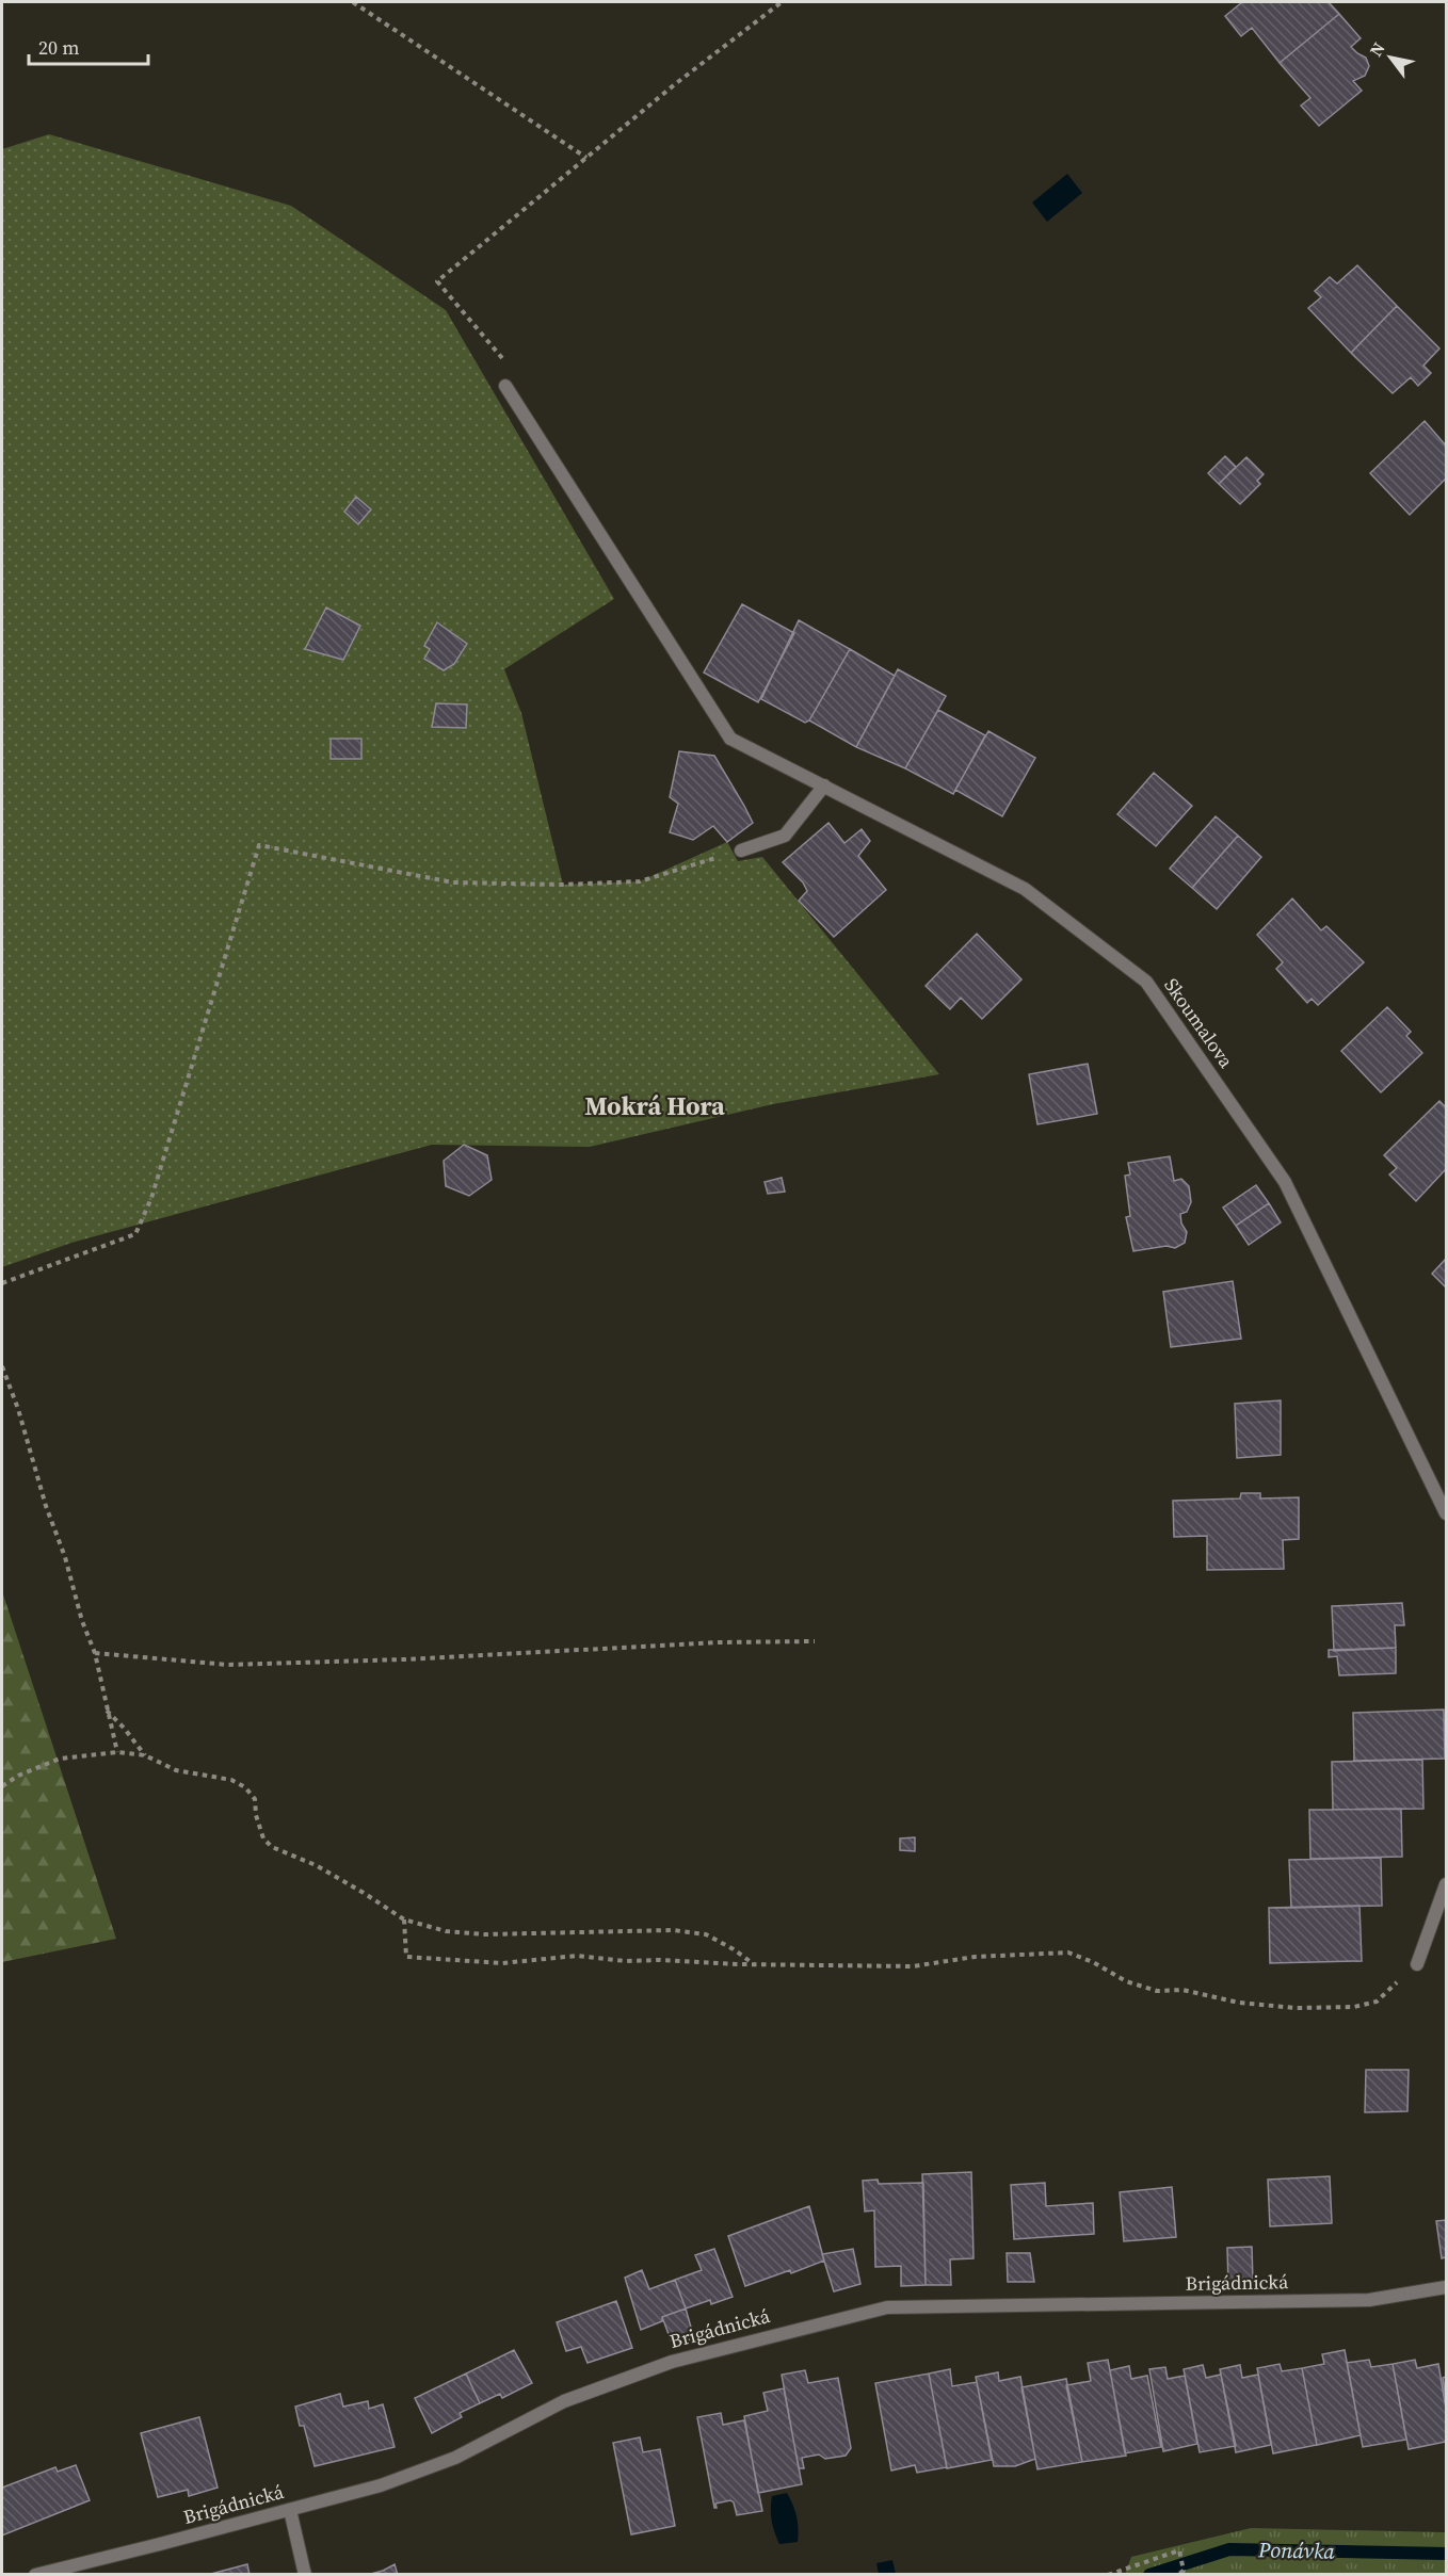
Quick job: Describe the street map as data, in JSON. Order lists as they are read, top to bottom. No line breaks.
{"streets":{"street":["Skoumalova","Brigádnická"]},"districts":["Mokrá Hora"],"water":["Ponávka"],"scale_bar":"20 m","north":"top left"}
